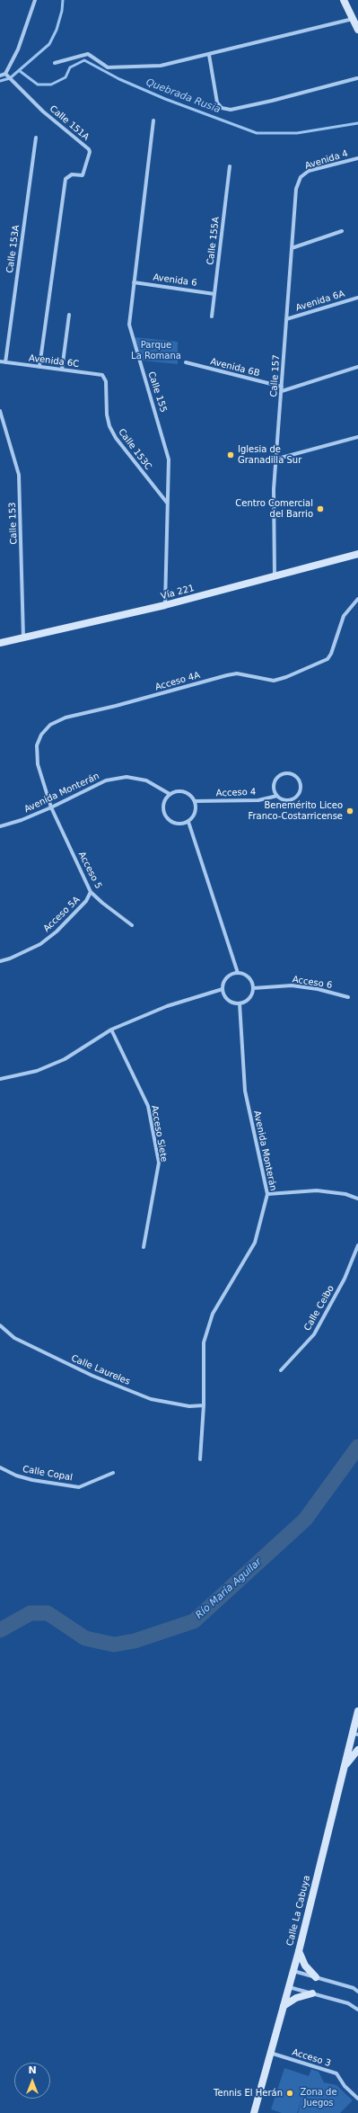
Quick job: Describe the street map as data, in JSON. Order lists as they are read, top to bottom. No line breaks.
{"streets":{"street":["Calle 151A","Avenida 4","Calle 155A","Calle 153A","Avenida 6","Avenida 6A","Avenida 6C","Avenida 6B","Calle 157","Calle 155","Calle 153C","Calle 153","Vía 221","Acceso 4A","Avenida Monterán","Acceso 4","Acceso 5","Acceso 5A","Acceso 6","Acceso Siete","Calle Ceibo","Calle Laureles","Calle Copal","Calle La Cabuya","Acceso 3"]},"crossings":[["Calle 151A","Avenida 6C"],["Avenida 4","Calle 157"],["Calle 155A","Avenida 6"],["Calle 153A","Avenida 6C"],["Avenida 6","Calle 155"],["Avenida 6A","Calle 157"],["Avenida 6C","Calle 153C"],["Avenida 6B","Calle 157"],["Calle 157","Vía 221"],["Calle 155","Calle 153C"],["Calle 155","Vía 221"],["Calle 153","Vía 221"],["Acceso 4A","Avenida Monterán"],["Acceso 4A","Acceso 5"],["Avenida Monterán","Acceso 4"],["Avenida Monterán","Acceso 5"],["Avenida Monterán","Acceso 6"],["Avenida Monterán","Calle Laureles"],["Acceso 5","Acceso 5A"],["Calle La Cabuya","Acceso 3"]],"water":["Quebrada Rusia","Río María Aguilar"],"parks":["Parque La Romana","Zona de Juegos"],"places":["Iglesia de Granadilla Sur","Centro Comercial del Barrio","Benemérito Liceo Franco-Costarricense","Tennis El Herán"],"north":"top"}
